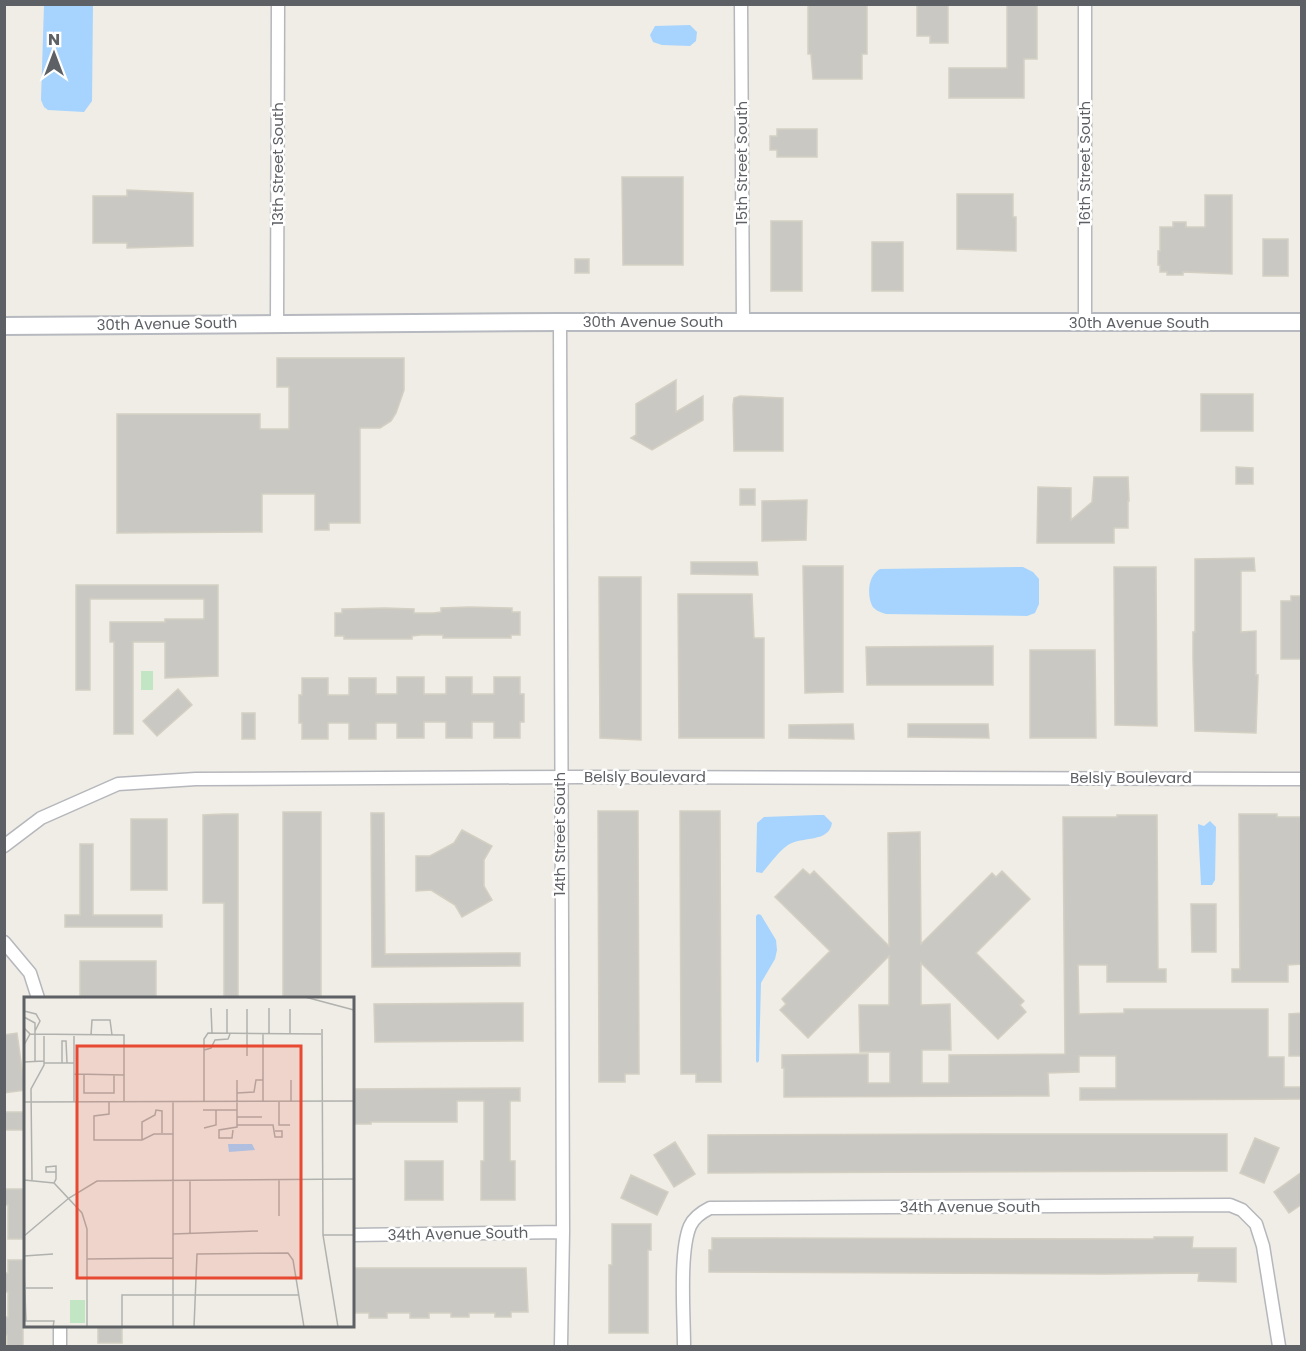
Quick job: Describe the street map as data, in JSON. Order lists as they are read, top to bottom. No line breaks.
{"streets":{"street":["15th Street South","16th Street South","13th Street South","30th Avenue South","Belsly Boulevard","14th Street South","34th Avenue South"]},"crossings":[["15th Street South","30th Avenue South"],["16th Street South","30th Avenue South"],["13th Street South","30th Avenue South"],["30th Avenue South","14th Street South"],["Belsly Boulevard","14th Street South"],["14th Street South","34th Avenue South"]],"north":"top"}
